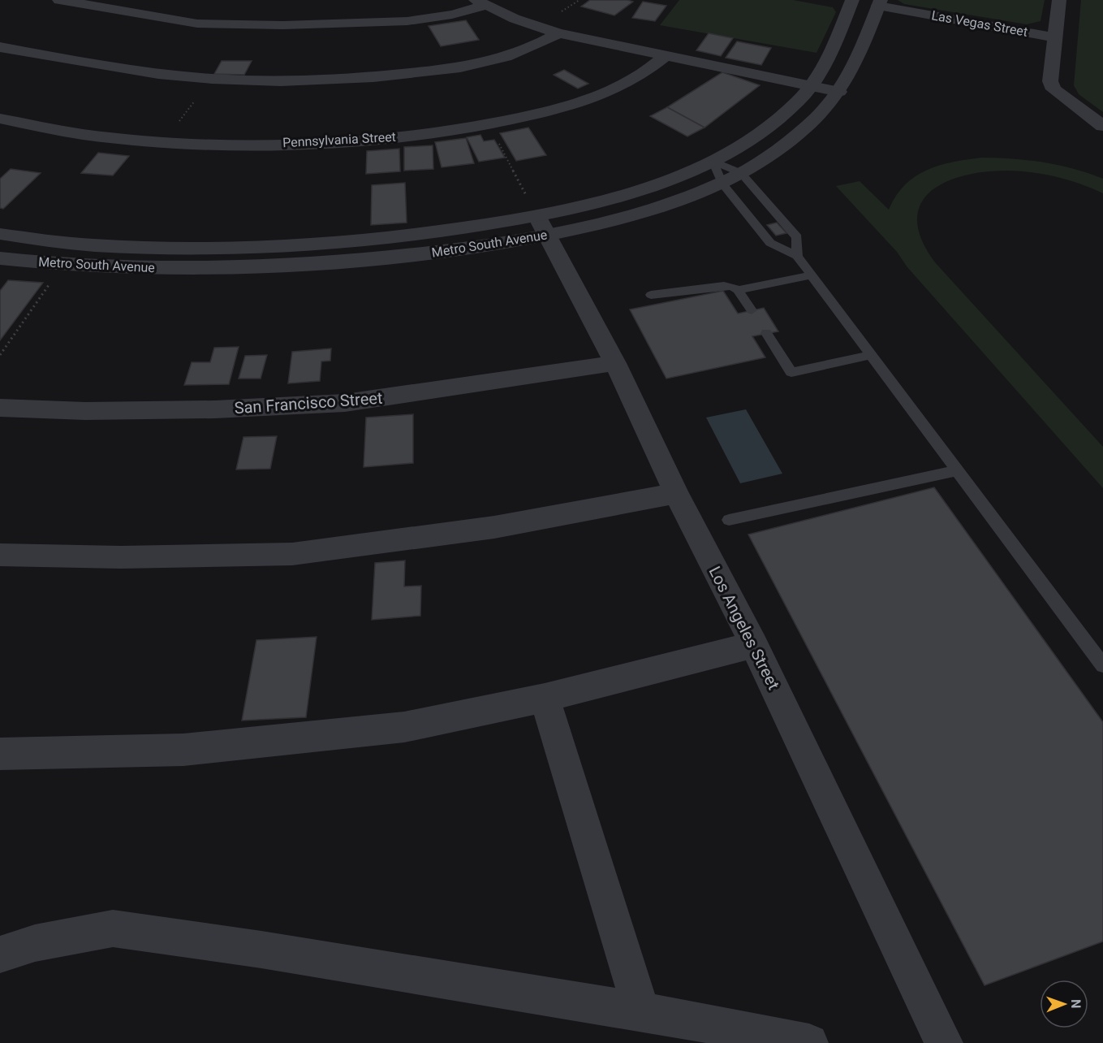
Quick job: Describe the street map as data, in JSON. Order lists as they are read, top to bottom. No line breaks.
{"streets":{"street":["Las Vegas Street","Pennsylvania Street","Metro South Avenue","San Francisco Street","Los Angeles Street"]},"crossings":[["Las Vegas Street","Metro South Avenue"],["Metro South Avenue","Los Angeles Street"],["San Francisco Street","Los Angeles Street"]],"north":"right"}
